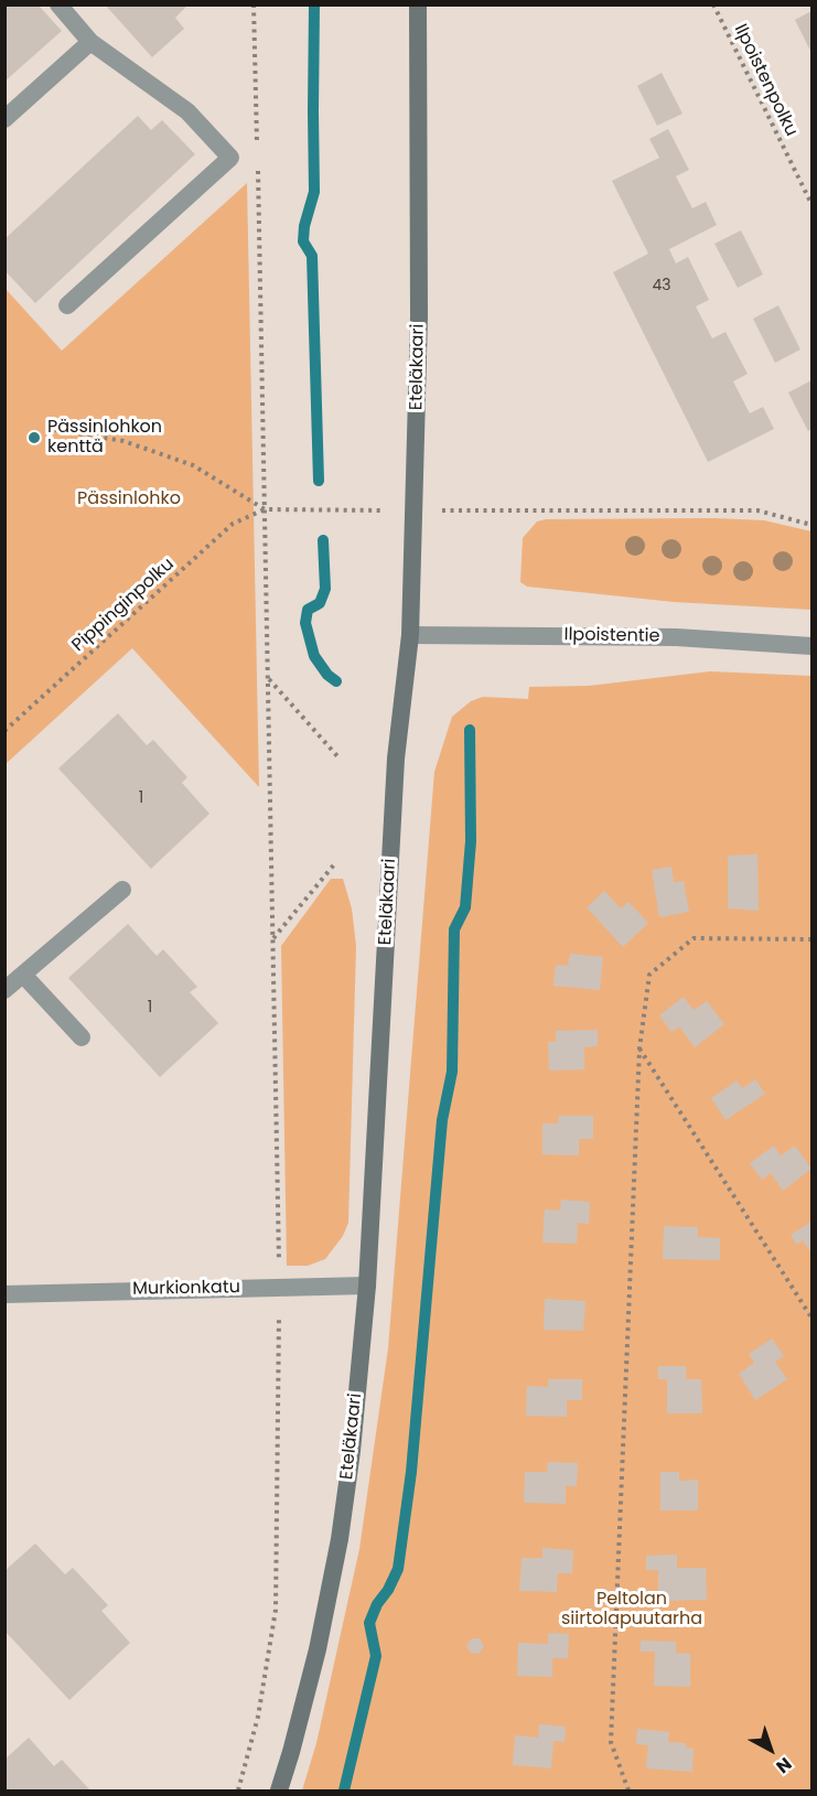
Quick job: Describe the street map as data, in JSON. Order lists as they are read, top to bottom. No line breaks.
{"streets":{"main road":["Eteläkaari"],"street":["Ilpoistentie","Murkionkatu"],"path":["Ilpoistenpolku","Pippinginpolku"]},"crossings":[["Eteläkaari","Ilpoistentie"],["Eteläkaari","Murkionkatu"]],"parks":["Pässinlohko","Peltolan siirtolapuutarha"],"places":["Pässinlohkon kenttä"],"house_numbers":["43","1","1"],"north":"bottom right"}
